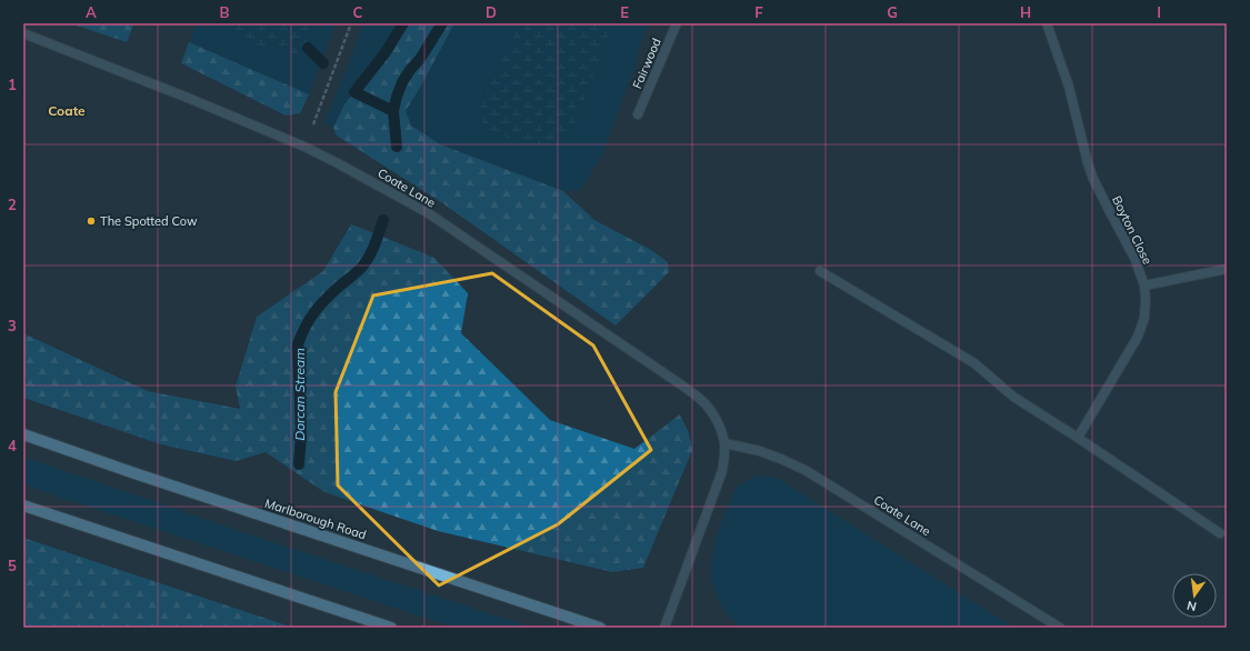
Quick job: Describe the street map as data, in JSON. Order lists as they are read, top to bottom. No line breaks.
{"streets":{"main road":["Marlborough Road"],"street":["Fairwood","Coate Lane","Boyton Close"]},"districts":["Coate"],"water":["Dorcan Stream"],"places":["The Spotted Cow"],"north":"bottom","grid":{"columns":["A","B","C","D","E","F","G","H","I"],"rows":["1","2","3","4","5"]}}
